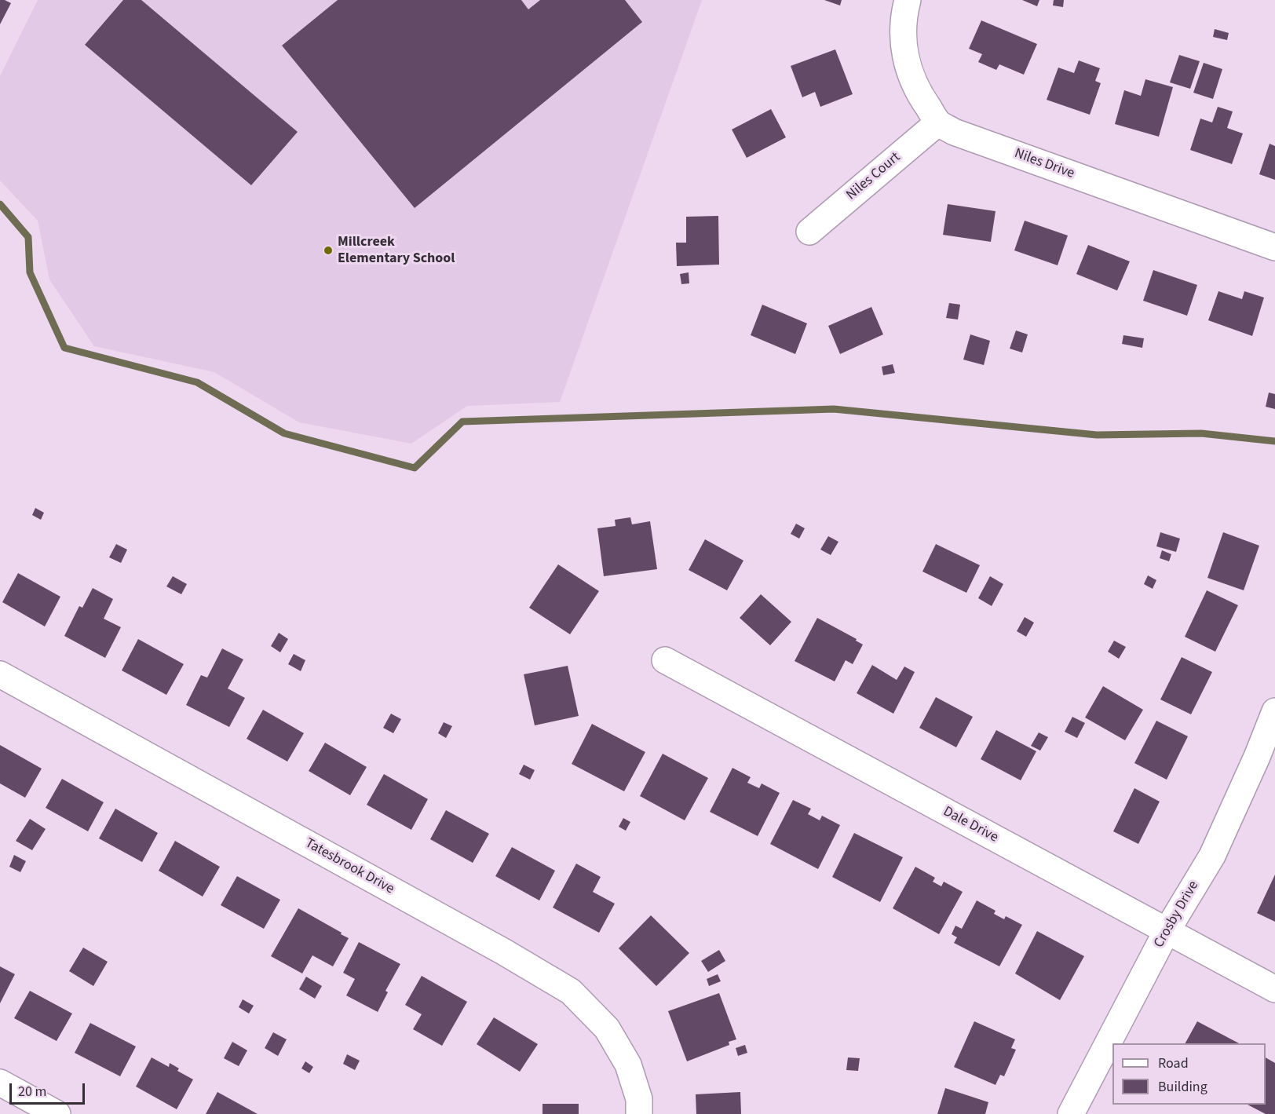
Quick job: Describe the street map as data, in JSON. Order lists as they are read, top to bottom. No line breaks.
{"streets":{"street":["Niles Drive","Niles Court","Dale Drive","Tatesbrook Drive","Crosby Drive"]},"crossings":[["Niles Drive","Niles Court"],["Dale Drive","Crosby Drive"]],"places":["Millcreek Elementary School"],"legend":["Road","Building"],"scale_bar":"20 m"}
